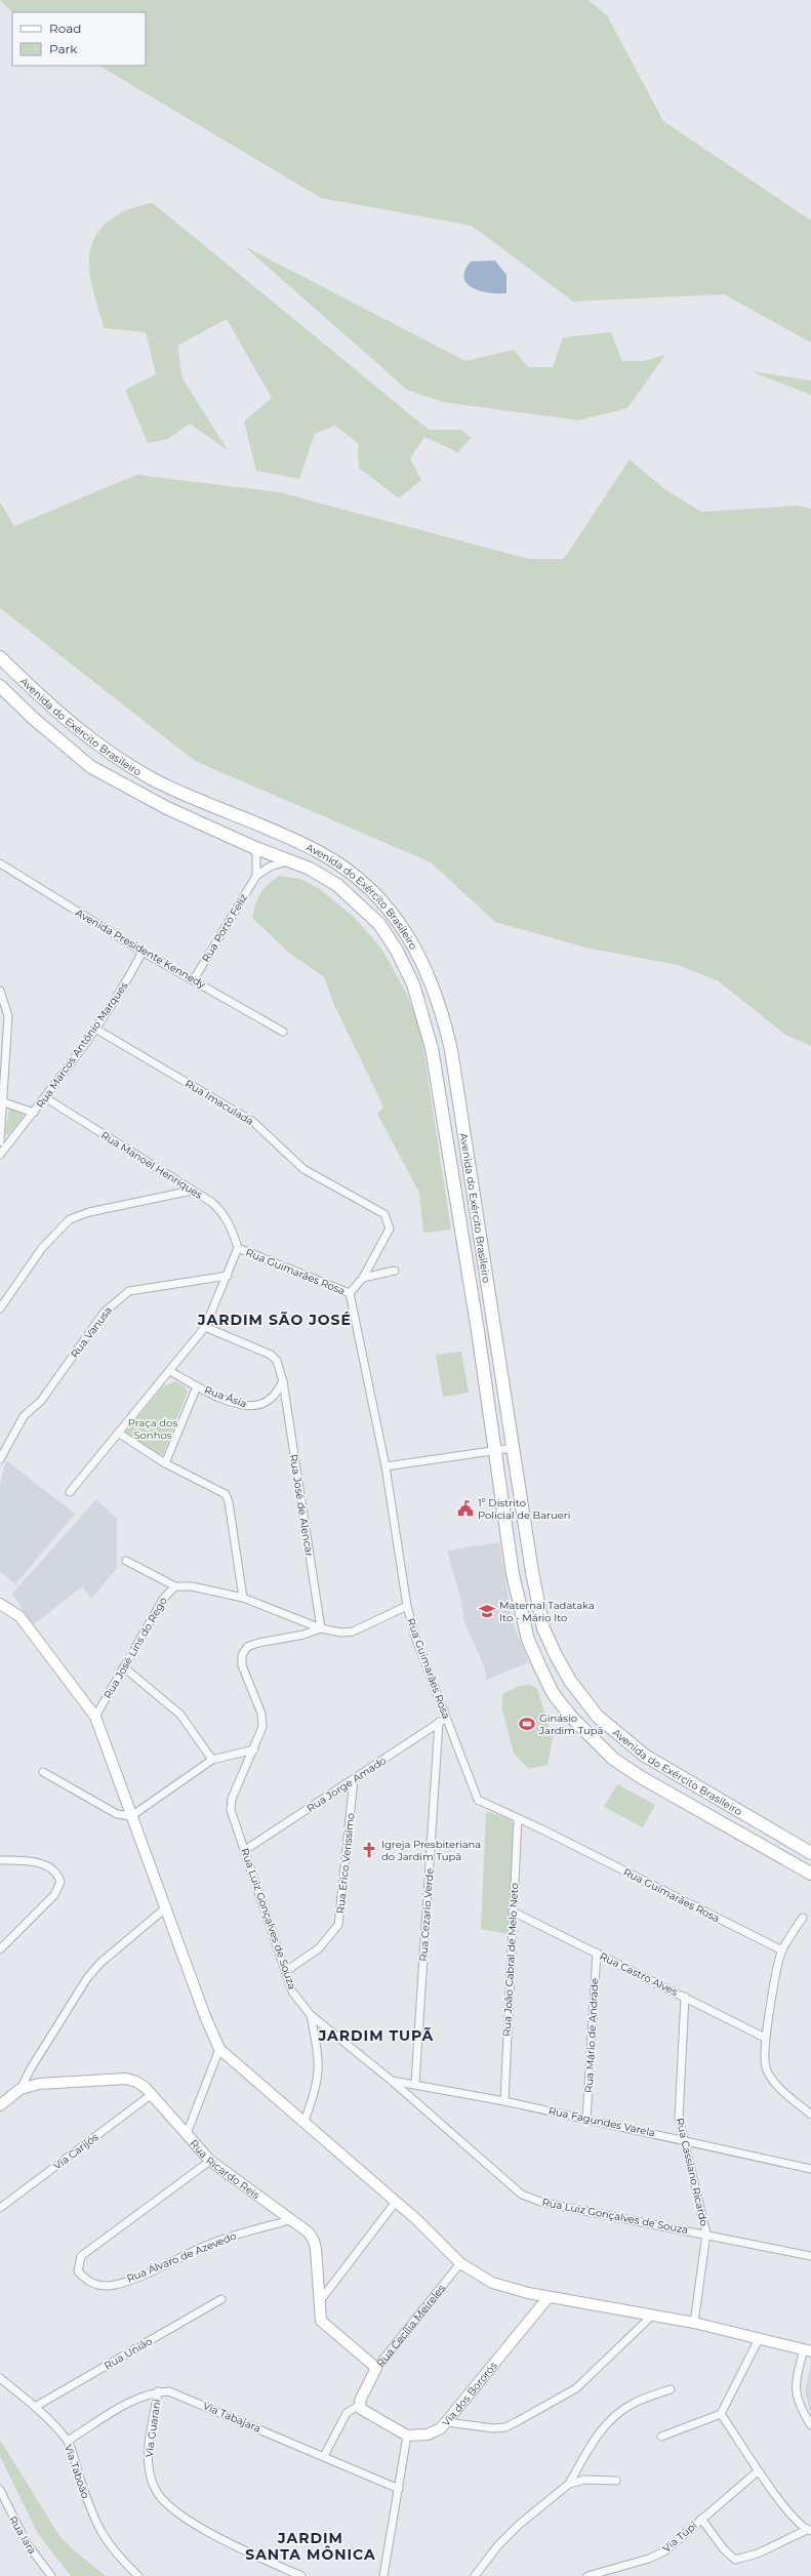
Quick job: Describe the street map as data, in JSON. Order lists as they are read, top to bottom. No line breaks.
{"streets":{"main road":["Avenida do Exército Brasileiro","Rua Ricardo Reis","Rua Cecília Meireles","Via dos Bororós"],"street":["Rua Porto Feliz","Avenida Presidente Kennedy","Rua Marcos Antônio Marques","Rua Imaculada","Rua Manoel Henriques","Rua Guimarães Rosa","Rua Vanusa","Rua Ásia","Rua José de Alencar","Rua José Lins do Rego","Rua Jorge Amado","Rua Érico Verissímo","Rua Cezario Verde","Rua Luiz Gonçalves de Souza","Rua João Cabral de Melo Neto","Rua Castro Alves","Rua Mário de Andrade","Rua Fagundes Varela","Via Carijós","Rua Cassiano Ricardo","Rua Álvaro de Azevedo","Rua União","Via Tabajara","Via Guarani","Via Taboão","Rua Iara","Via Tupi"]},"crossings":[["Avenida do Exército Brasileiro","Rua Porto Feliz"],["Rua Porto Feliz","Avenida Presidente Kennedy"],["Avenida Presidente Kennedy","Rua Marcos Antônio Marques"],["Rua Marcos Antônio Marques","Rua Imaculada"],["Rua Marcos Antônio Marques","Rua Manoel Henriques"],["Rua Imaculada","Rua Guimarães Rosa"],["Rua Manoel Henriques","Rua Guimarães Rosa"],["Rua Guimarães Rosa","Rua Jorge Amado"],["Rua Guimarães Rosa","Rua Luiz Gonçalves de Souza"],["Rua Guimarães Rosa","Rua João Cabral de Melo Neto"],["Rua Ásia","Rua José de Alencar"],["Rua José de Alencar","Rua Luiz Gonçalves de Souza"],["Rua Jorge Amado","Rua Érico Verissímo"],["Rua Jorge Amado","Rua Cezario Verde"],["Rua Jorge Amado","Rua Luiz Gonçalves de Souza"],["Rua Érico Verissímo","Rua Luiz Gonçalves de Souza"],["Rua Cezario Verde","Rua Fagundes Varela"],["Rua Luiz Gonçalves de Souza","Rua Fagundes Varela"],["Rua Luiz Gonçalves de Souza","Rua Cassiano Ricardo"],["Rua João Cabral de Melo Neto","Rua Castro Alves"],["Rua João Cabral de Melo Neto","Rua Fagundes Varela"],["Rua Castro Alves","Rua Mário de Andrade"],["Rua Castro Alves","Rua Cassiano Ricardo"],["Rua Mário de Andrade","Rua Fagundes Varela"],["Rua Fagundes Varela","Rua Cassiano Ricardo"],["Via Carijós","Rua Ricardo Reis"],["Rua Ricardo Reis","Rua Álvaro de Azevedo"],["Rua Ricardo Reis","Rua Cecília Meireles"],["Rua União","Via Taboão"],["Via Tabajara","Via Guarani"],["Via Tabajara","Via Taboão"]],"districts":["JARDIM SÃO JOSÉ","JARDIM TUPÃ","JARDIM SANTA MÔNICA"],"parks":["Praça dos Sonhos"],"places":{"public building":["1º Distrito Policial de Barueri"],"school or university":["Maternal Tadataka Ito - Mário Ito"],"sports":["Ginásio Jardim Tupã"],"church":["Igreja Presbiteriana do Jardim Tupã"]},"legend":["Road","Park"]}
